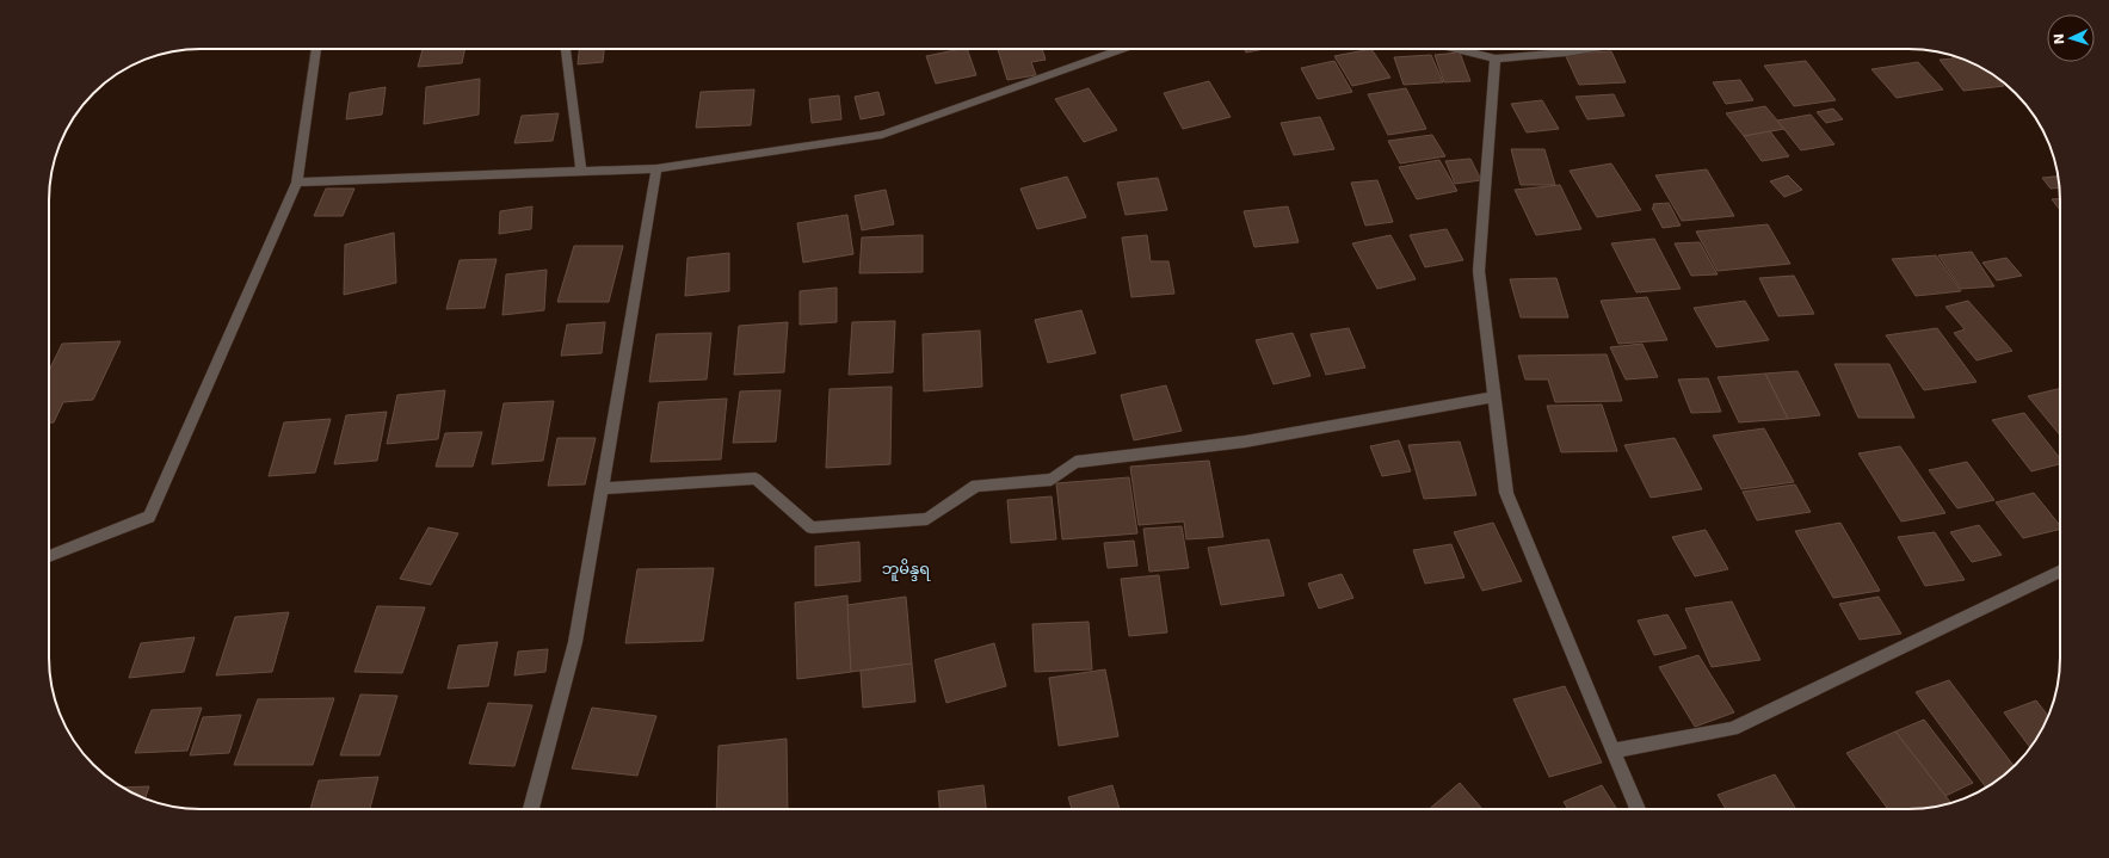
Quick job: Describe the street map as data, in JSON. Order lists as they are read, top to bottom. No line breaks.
{"districts":["ဘူမိန္ဒရ"],"north":"left"}
